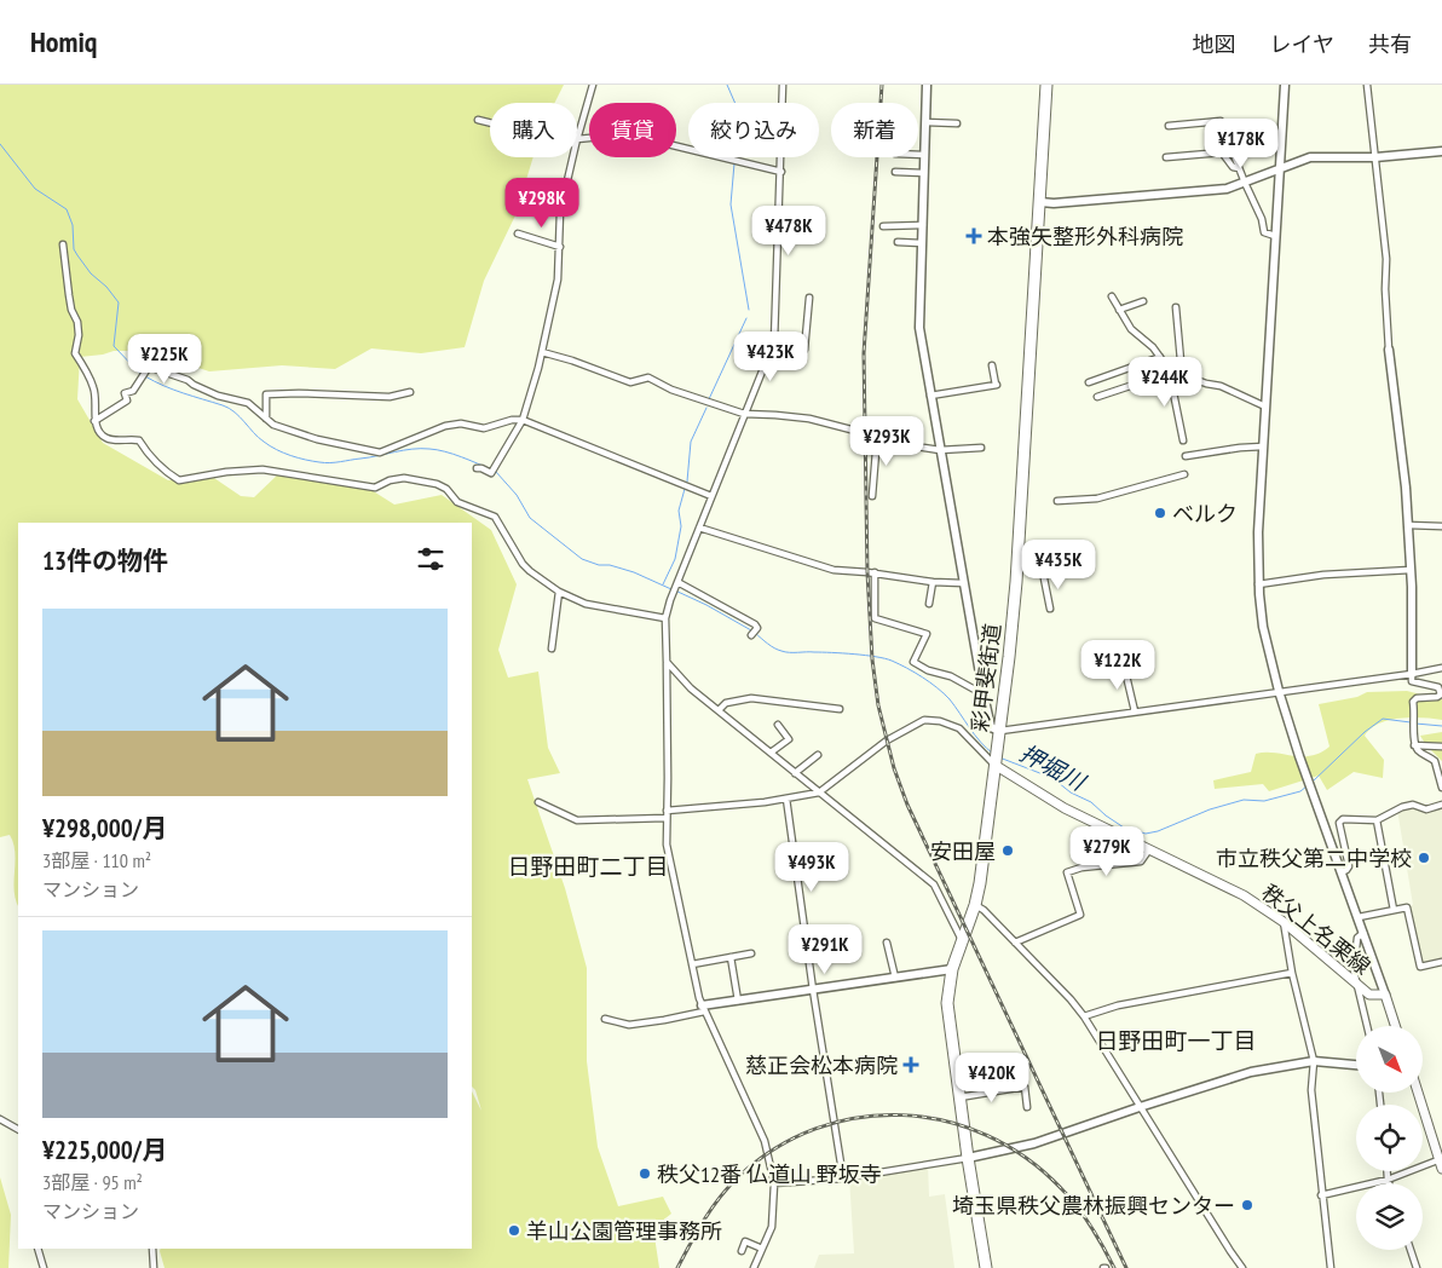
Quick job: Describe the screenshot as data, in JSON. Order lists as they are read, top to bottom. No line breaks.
{"streets":{"highway":["彩甲斐街道"],"main road":["秩父上名栗線"]},"crossings":[["彩甲斐街道","秩父上名栗線"]],"districts":["日野田町二丁目","日野田町一丁目"],"water":["押堀川"],"places":{"health":["本強矢整形外科病院","慈正会松本病院"],"other":["ベルク","安田屋","市立秩父第二中学校","秩父12番 仏道山 野坂寺","埼玉県秩父農林振興センター","羊山公園管理事務所"]},"north":"bottom right","page":{"header":"Homiq","nav":["地図","レイヤ","共有"],"chip":["購入","賃貸","絞り込み","新着"],"price":["¥178K","¥298K","¥478K","¥423K","¥225K","¥244K","¥293K","¥435K","¥122K","¥279K","¥493K","¥291K","¥420K"],"heading":"13件の物件","list":[{"name":"¥298,000/月","note":"3部屋 · 110 m² · マンション"},{"name":"¥225,000/月","note":"3部屋 · 95 m² · マンション"}]}}
